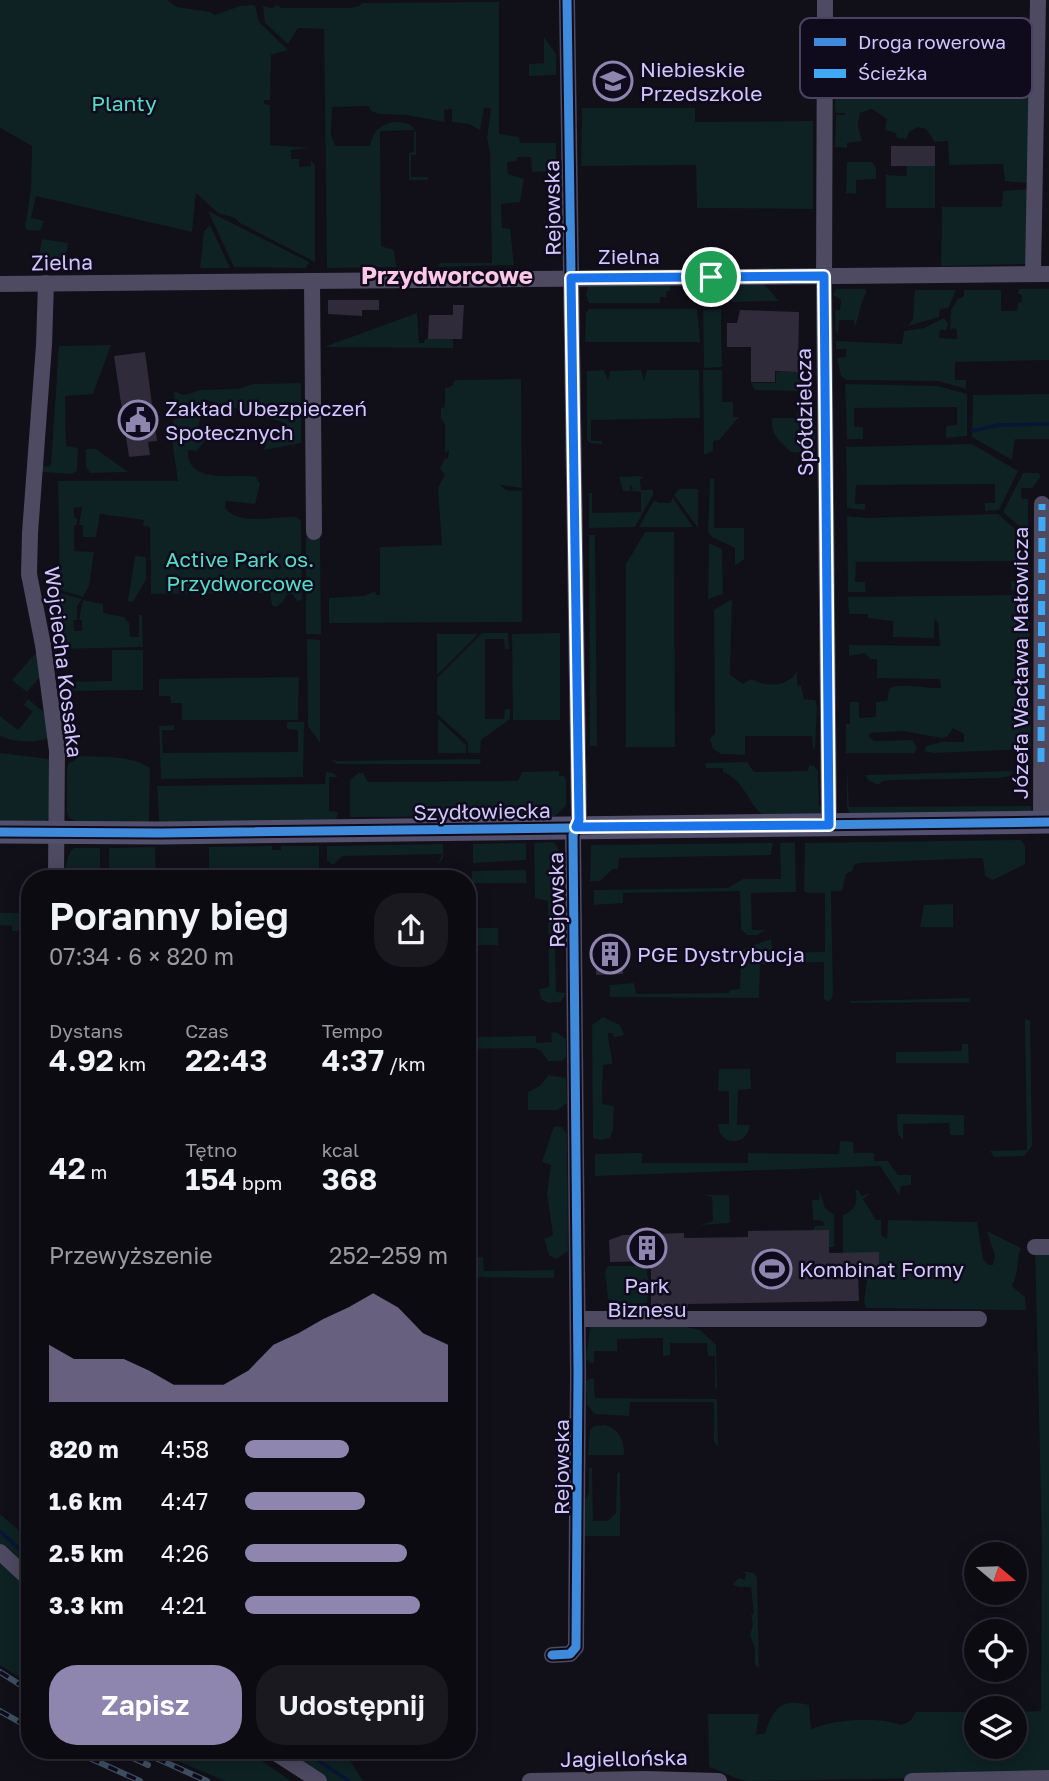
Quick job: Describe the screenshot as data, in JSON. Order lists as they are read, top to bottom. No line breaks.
{"streets":{"street":["Rejowska","Zielna","Spółdzielcza","Wojciecha Kossaka","Józefa Wacława Małowicza","Szydłowiecka","Jagiellońska"]},"crossings":[["Rejowska","Zielna"],["Rejowska","Szydłowiecka"],["Zielna","Spółdzielcza"],["Zielna","Wojciecha Kossaka"],["Spółdzielcza","Szydłowiecka"],["Wojciecha Kossaka","Szydłowiecka"],["Józefa Wacława Małowicza","Szydłowiecka"]],"districts":["Przydworcowe"],"parks":["Planty","Active Park os. Przydworcowe"],"places":{"school or university":["Niebieskie Przedszkole"],"public building":["Zakład Ubezpieczeń Społecznych"],"building":["PGE Dystrybucja","Park Biznesu"],"sports":["Kombinat Formy"]},"legend":["Droga rowerowa","Ścieżka"],"north":"right","page":{"heading":["Poranny bieg","07:34 · 6 × 820 m"],"stats":[["Dystans","4.92 km"],["Czas","22:43"],["Tempo","4:37 /km"],["42 m"],["Tętno","154 bpm"],["kcal","368"]],"chart":["Przewyższenie","252–259 m"],"list":[{"name":"820 m","note":"4:58"},{"name":"1.6 km","note":"4:47"},{"name":"2.5 km","note":"4:26"},{"name":"3.3 km","note":"4:21"}],"buttons":["Zapisz","Udostępnij"]}}
